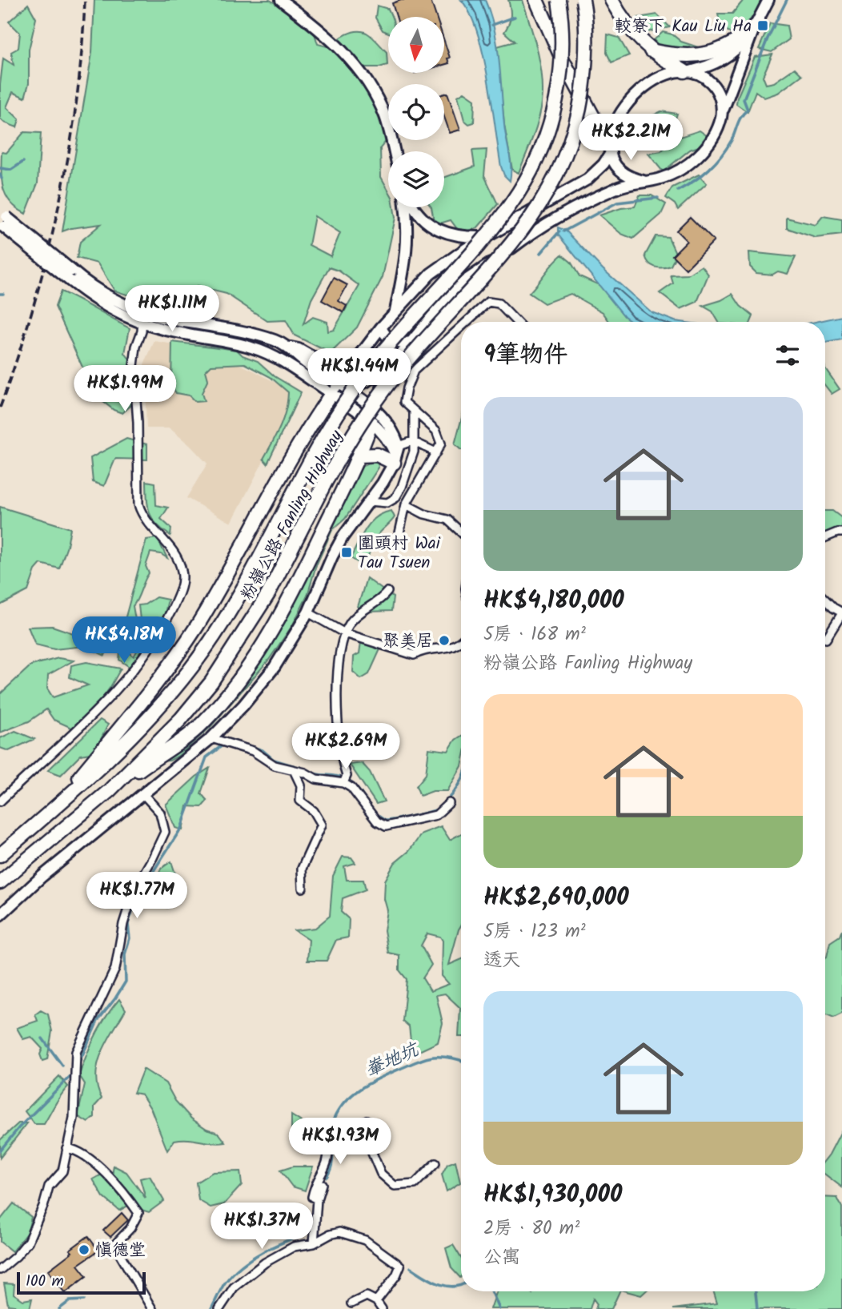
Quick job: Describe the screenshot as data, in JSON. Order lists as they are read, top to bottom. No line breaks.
{"streets":{"highway":["粉嶺公路 Fanling Highway"]},"water":["輋地坑"],"places":{"transit":["較寮下 Kau Liu Ha","圍頭村 Wai Tau Tsuen"],"other":["聚美居","慎德堂"]},"scale_bar":"100 m","north":"bottom","page":{"price":["HK$2.21M","HK$1.11M","HK$1.44M","HK$1.99M","HK$4.18M","HK$2.69M","HK$1.77M","HK$1.93M","HK$1.37M"],"heading":"9筆物件","list":[{"name":"HK$4,180,000","note":"5房 · 168 m² · 粉嶺公路 Fanling Highway"},{"name":"HK$2,690,000","note":"5房 · 123 m² · 透天"},{"name":"HK$1,930,000","note":"2房 · 80 m² · 公寓"}],"scale":"100 m"}}
